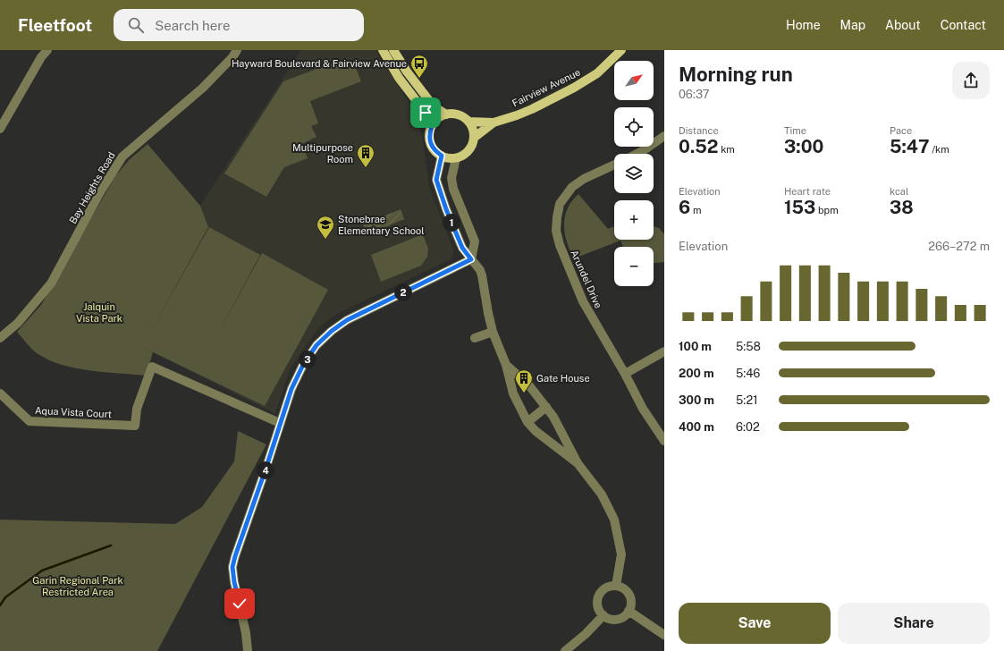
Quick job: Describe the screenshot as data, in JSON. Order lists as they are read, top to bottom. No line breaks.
{"streets":{"main road":["Fairview Avenue"],"street":["Bay Heights Road","Arundel Drive","Aqua Vista Court"]},"parks":["Jalquin Vista Park","Garin Regional Park Restricted Area"],"places":{"bus stop":["Hayward Boulevard & Fairview Avenue"],"building":["Multipurpose Room","Gate House"],"school or university":["Stonebrae Elementary School"]},"north":"top right","page":{"header":"Fleetfoot","search":"Search here","nav":["Home","Map","About","Contact"],"heading":["Morning run","06:37"],"map_buttons":["+","−"],"stats":[["Distance","0.52 km"],["Time","3:00"],["Pace","5:47 /km"],["Elevation","6 m"],["Heart rate","153 bpm"],["kcal","38"]],"pins":["1","2","3","4"],"chart":["Elevation","266–272 m"],"list":[{"name":"100 m","note":"5:58"},{"name":"200 m","note":"5:46"},{"name":"300 m","note":"5:21"},{"name":"400 m","note":"6:02"}],"buttons":["Save","Share"]}}
